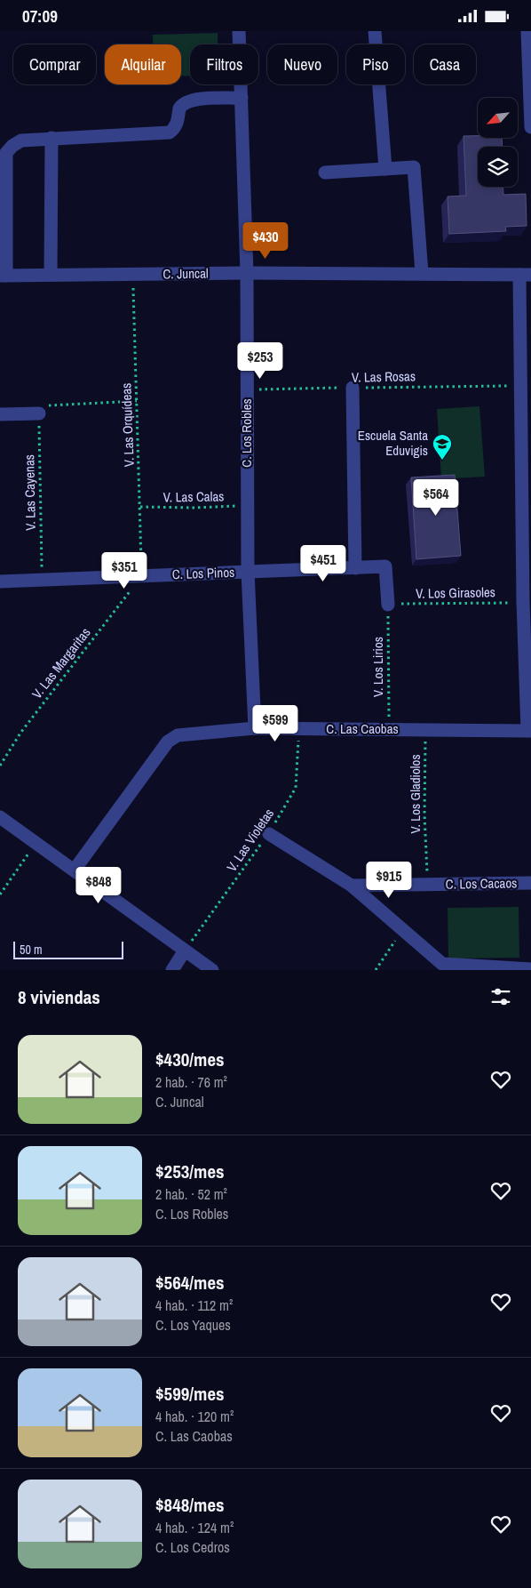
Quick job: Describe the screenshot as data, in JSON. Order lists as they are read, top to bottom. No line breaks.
{"streets":{"street":["C. Juncal","C. Los Robles","C. Los Pinos","C. Las Caobas","C. Los Cacaos"],"path":["V. Las Rosas","V. Las Orquídeas","V. Las Cayenas","V. Las Calas","V. Los Girasoles","V. Las Margaritas","V. Los Lirios","V. Los Gladiolos","V. Las Violetas"]},"crossings":[["C. Juncal","V. Las Orquídeas"],["C. Juncal","C. Los Robles"],["V. Las Rosas","C. Los Robles"],["V. Las Orquídeas","V. Las Calas"],["V. Las Orquídeas","C. Los Pinos"],["V. Las Orquídeas","V. Las Margaritas"],["C. Los Robles","V. Las Calas"],["C. Los Robles","C. Los Pinos"],["C. Los Robles","C. Las Caobas"],["V. Las Cayenas","C. Los Pinos"],["C. Los Pinos","V. Los Girasoles"],["C. Los Pinos","V. Las Margaritas"],["C. Los Pinos","V. Los Lirios"],["V. Los Girasoles","V. Los Lirios"],["V. Los Lirios","C. Las Caobas"],["C. Las Caobas","V. Las Violetas"],["V. Los Gladiolos","C. Los Cacaos"]],"places":{"school or university":["Escuela Santa Eduvigis"]},"scale_bar":"50 m","north":"bottom left","page":{"status":"07:09","chip":["Comprar","Alquilar","Filtros","Nuevo","Piso","Casa"],"price":["$430","$253","$564","$451","$351","$599","$915","$848"],"scale":"50 m","heading":"8 viviendas","list":[{"name":"$430/mes","note":"2 hab. · 76 m² · C. Juncal"},{"name":"$253/mes","note":"2 hab. · 52 m² · C. Los Robles"},{"name":"$564/mes","note":"4 hab. · 112 m² · C. Los Yaques"},{"name":"$599/mes","note":"4 hab. · 120 m² · C. Las Caobas"},{"name":"$848/mes","note":"4 hab. · 124 m² · C. Los Cedros"}]}}
